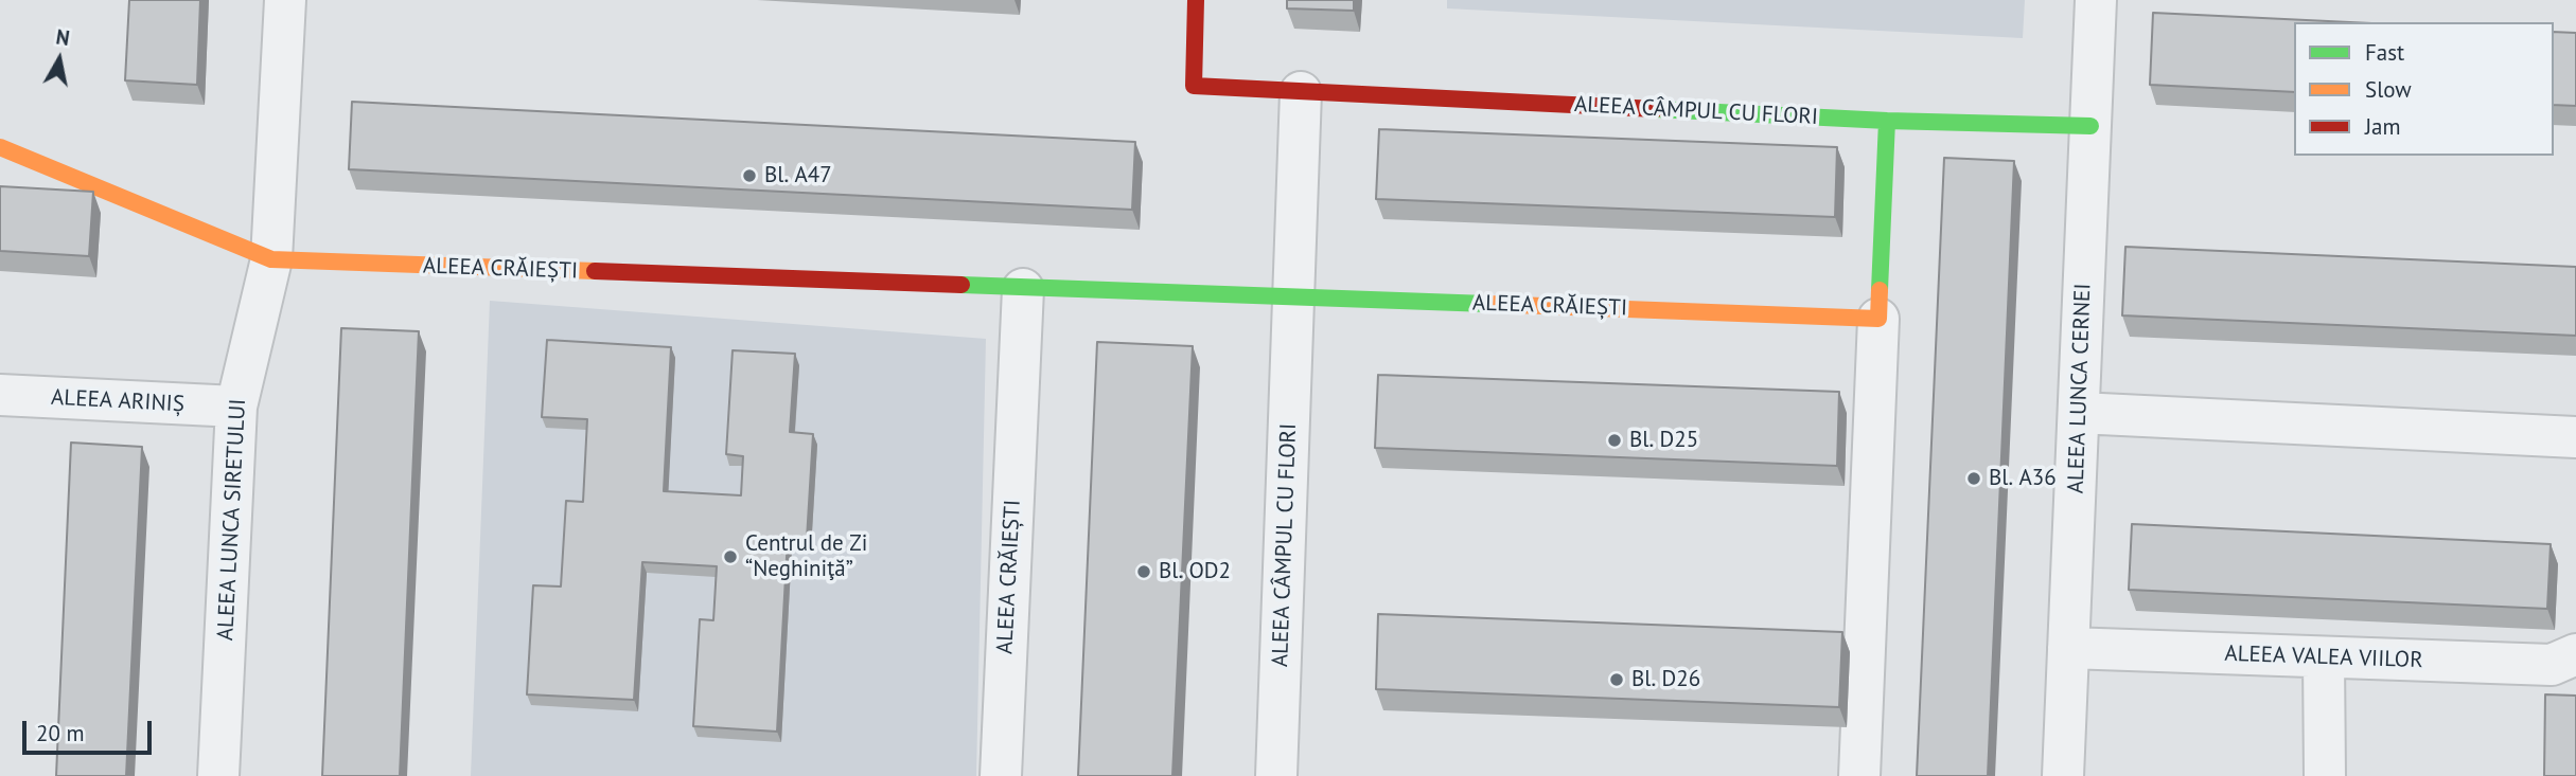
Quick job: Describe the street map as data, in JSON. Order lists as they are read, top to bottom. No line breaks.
{"streets":{"street":["ALEEA CÂMPUL CU FLORI","ALEEA CRĂIEȘTI","ALEEA LUNCA CERNEI","ALEEA ARINIȘ","ALEEA LUNCA SIRETULUI","ALEEA VALEA VIILOR"]},"crossings":[["ALEEA CÂMPUL CU FLORI","ALEEA CRĂIEȘTI"],["ALEEA CÂMPUL CU FLORI","ALEEA LUNCA CERNEI"],["ALEEA CRĂIEȘTI","ALEEA LUNCA SIRETULUI"],["ALEEA LUNCA CERNEI","ALEEA VALEA VIILOR"],["ALEEA ARINIȘ","ALEEA LUNCA SIRETULUI"]],"places":["Bl. A47","Bl. D25","Bl. A36","Centrul de Zi “Neghiniţă”","Bl. OD2","Bl. D26"],"legend":["Fast","Slow","Jam"],"scale_bar":"20 m","north":"top"}
